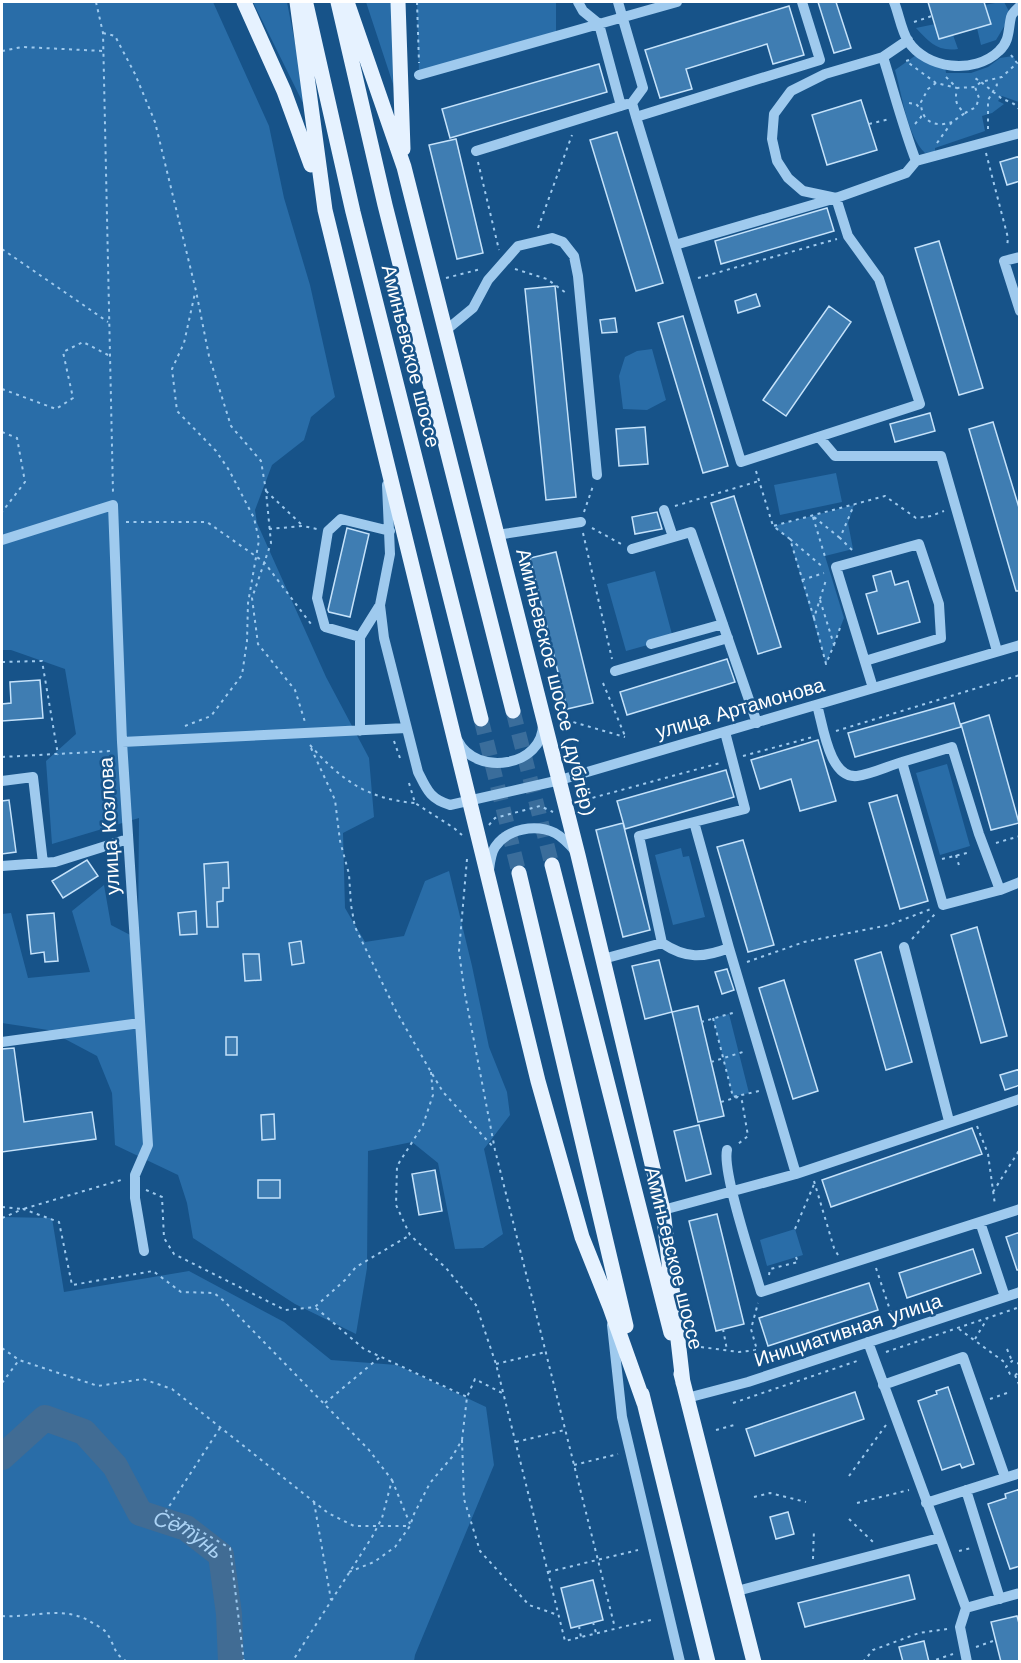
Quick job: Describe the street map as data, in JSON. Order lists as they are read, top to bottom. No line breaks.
{"streets":{"main road":["Аминьевское шоссе","Аминьевское шоссе (дублёр)"],"street":["улица Артамонова","улица Козлова","Инициативная улица"]},"crossings":[["Аминьевское шоссе","Аминьевское шоссе (дублёр)"],["Аминьевское шоссе","Инициативная улица"],["Аминьевское шоссе (дублёр)","улица Артамонова"],["Аминьевское шоссе (дублёр)","Инициативная улица"]],"water":["Сетунь"]}
